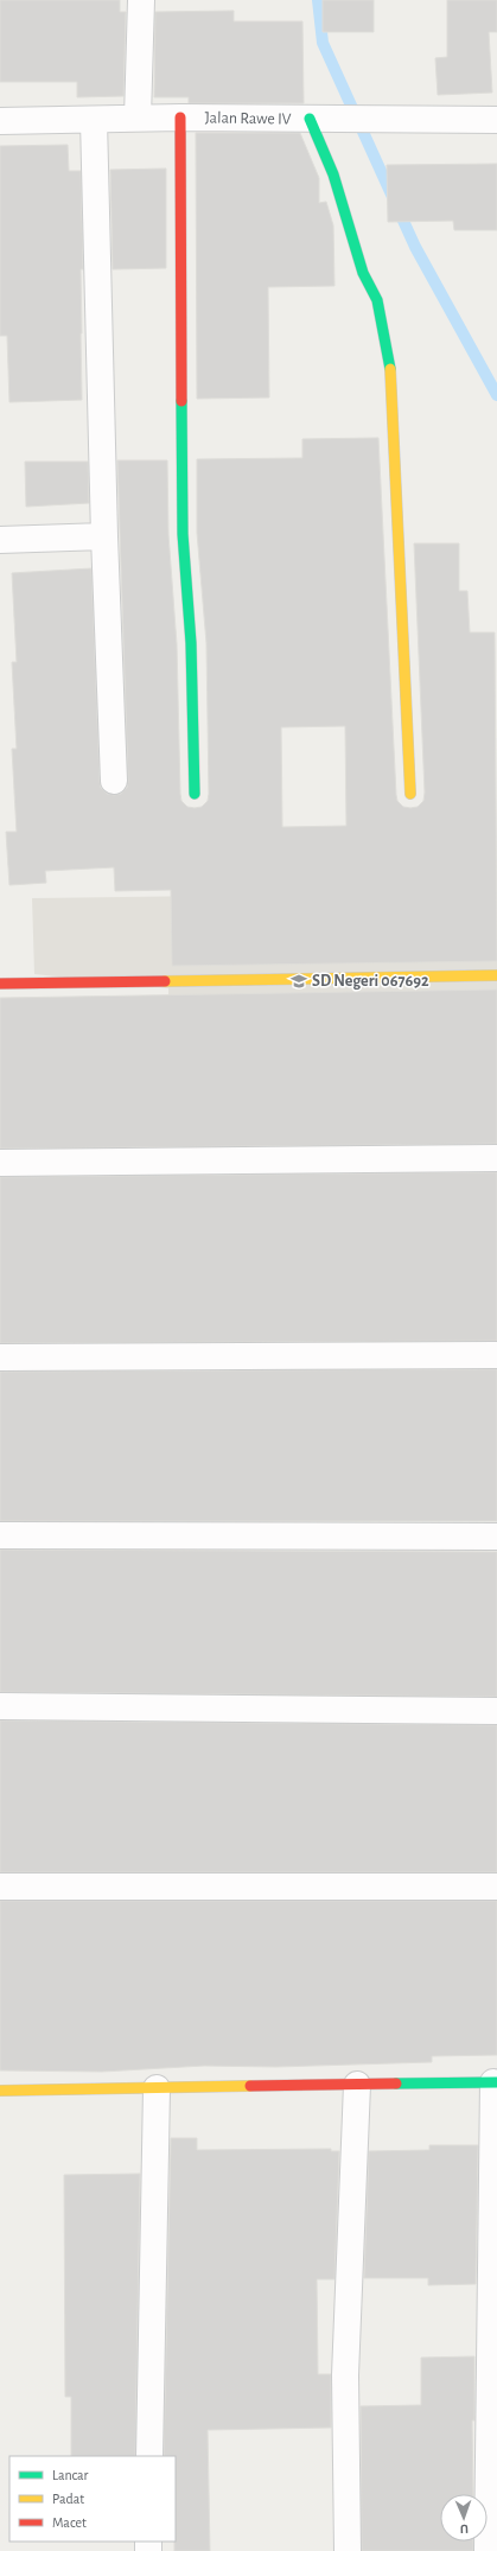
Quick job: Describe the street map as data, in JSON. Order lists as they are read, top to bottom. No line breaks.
{"streets":{"street":["Jalan Rawe IV"]},"places":{"school or university":["SD Negeri 067692"]},"legend":["Lancar","Padat","Macet"],"north":"bottom"}
